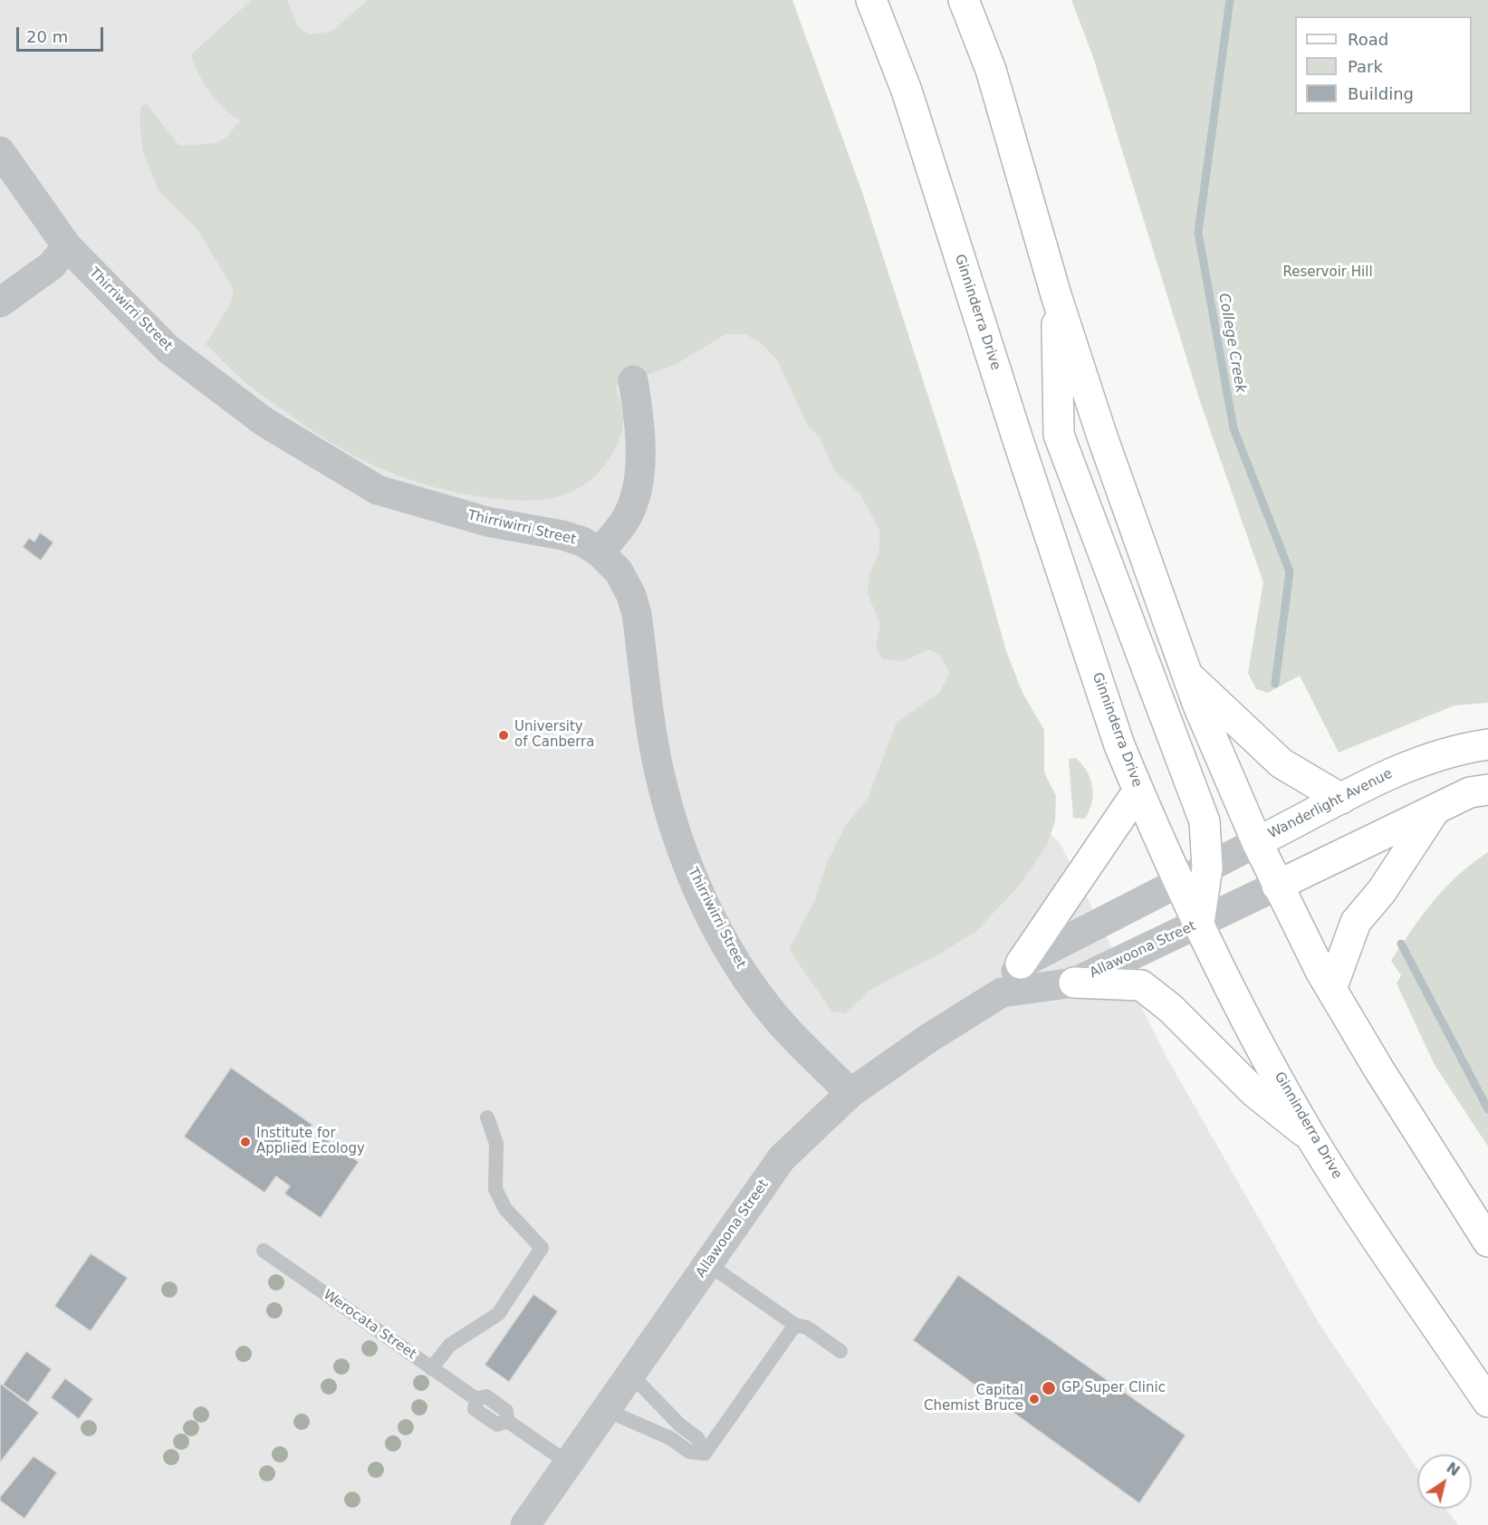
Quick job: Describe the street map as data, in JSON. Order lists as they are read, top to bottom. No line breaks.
{"streets":{"main road":["Ginninderra Drive","Wanderlight Avenue"],"street":["Thirriwirri Street","Allawoona Street"],"lane":["Werocata Street"]},"crossings":[["Thirriwirri Street","Allawoona Street"],["Ginninderra Drive","Wanderlight Avenue"],["Ginninderra Drive","Allawoona Street"],["Wanderlight Avenue","Allawoona Street"],["Allawoona Street","Werocata Street"]],"water":["College Creek"],"parks":["Reservoir Hill"],"places":["University of Canberra","Institute for Applied Ecology","GP Super Clinic","Capital Chemist Bruce"],"legend":["Road","Park","Building"],"scale_bar":"20 m","north":"top right"}
